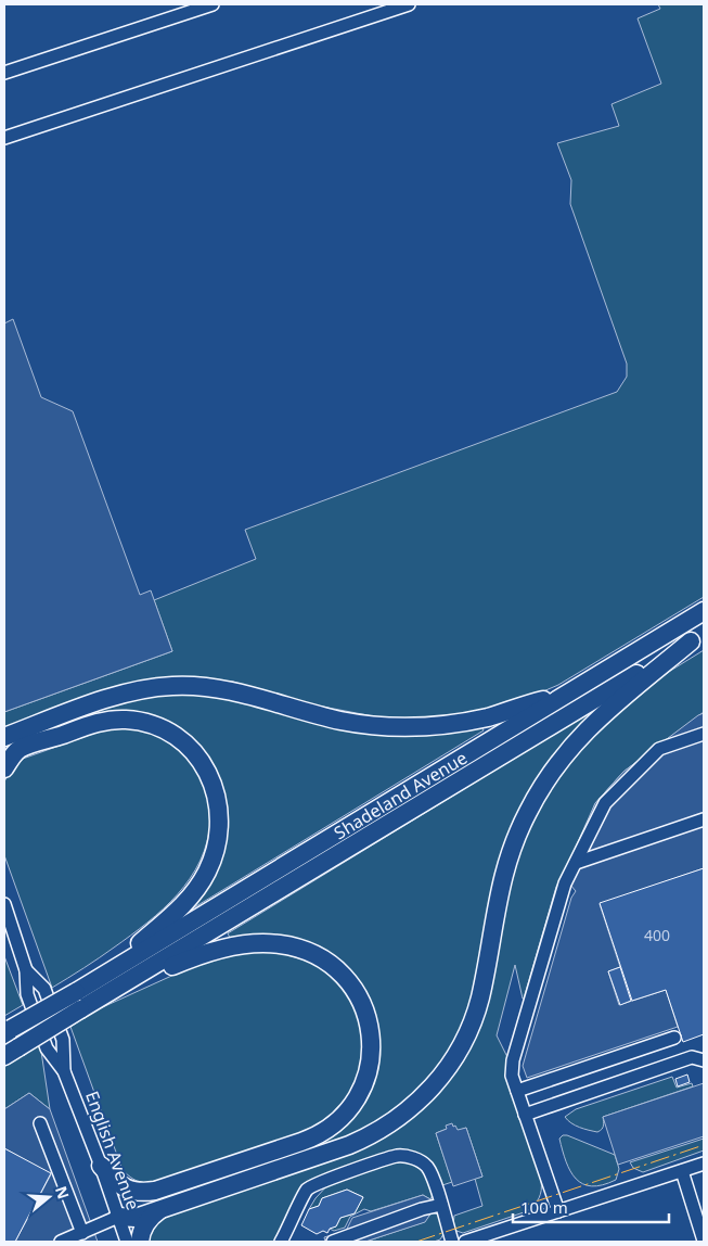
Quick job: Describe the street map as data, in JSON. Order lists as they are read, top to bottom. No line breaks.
{"streets":{"highway":["Shadeland Avenue"],"street":["English Avenue"]},"house_numbers":["400"],"scale_bar":"100 m","north":"right"}
